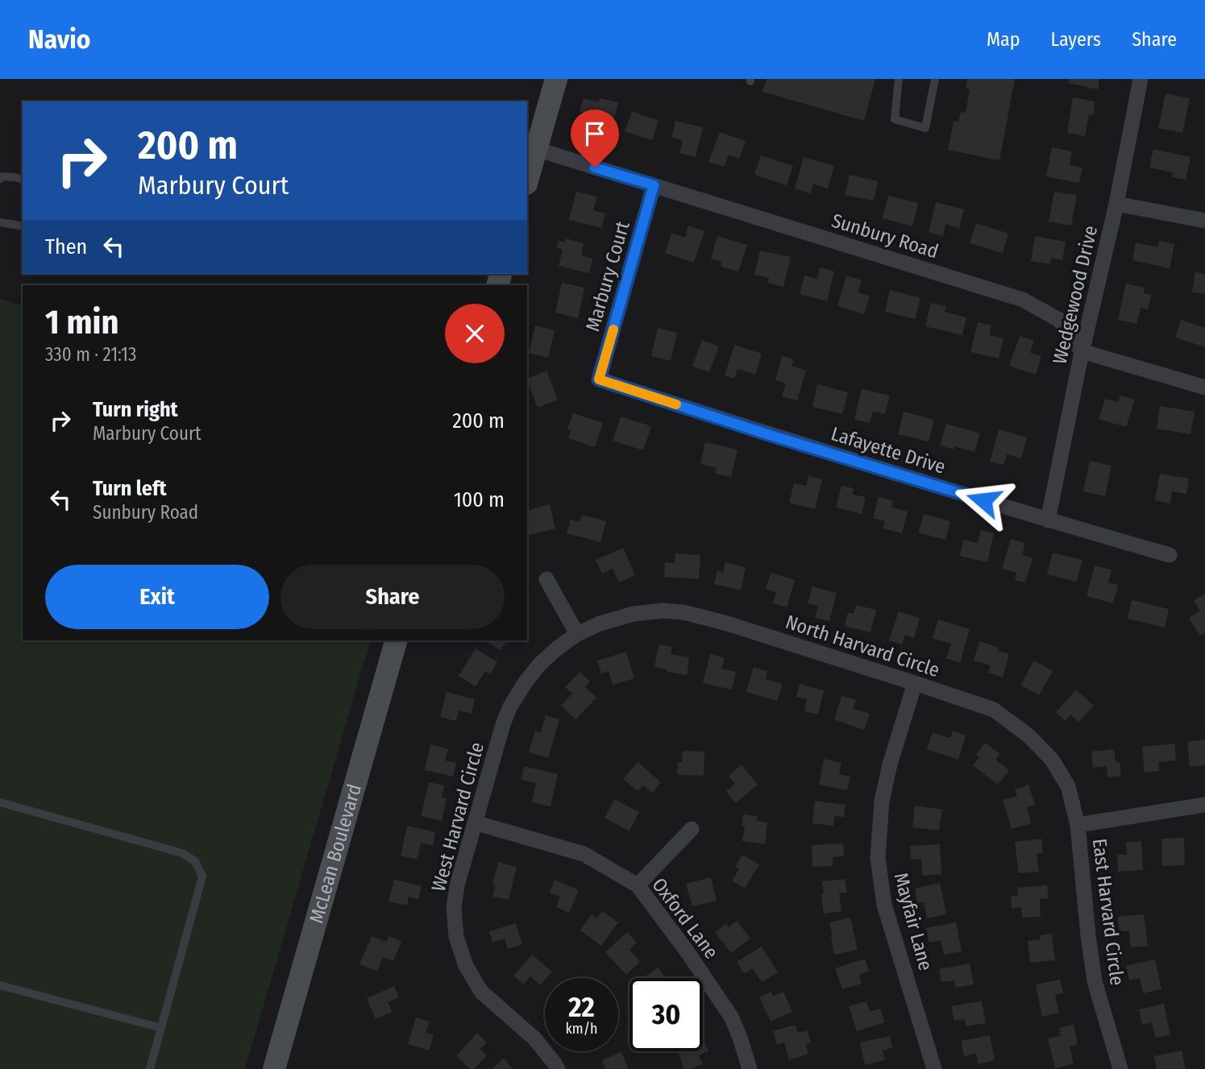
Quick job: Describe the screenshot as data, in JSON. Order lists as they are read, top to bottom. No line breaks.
{"streets":{"main road":["McLean Boulevard"],"street":["Sunbury Road","Marbury Court","Wedgewood Drive","Lafayette Drive","North Harvard Circle","West Harvard Circle","East Harvard Circle","Oxford Lane","Mayfair Lane"]},"crossings":[["Sunbury Road","Marbury Court"],["Sunbury Road","Wedgewood Drive"],["Marbury Court","Lafayette Drive"],["Wedgewood Drive","Lafayette Drive"],["North Harvard Circle","West Harvard Circle"],["North Harvard Circle","East Harvard Circle"],["North Harvard Circle","Mayfair Lane"],["West Harvard Circle","Oxford Lane"]],"page":{"header":"Navio","nav":["Map","Layers","Share"],"turn":["200 m","Marbury Court"],"then":"Then","heading":["1 min","330 m · 21:13"],"list":[{"name":"Turn right","note":"Marbury Court","value":"200 m"},{"name":"Turn left","note":"Sunbury Road","value":"100 m"}],"buttons":["Exit","Share"],"speed":"22 km/h","limit":"30"}}
